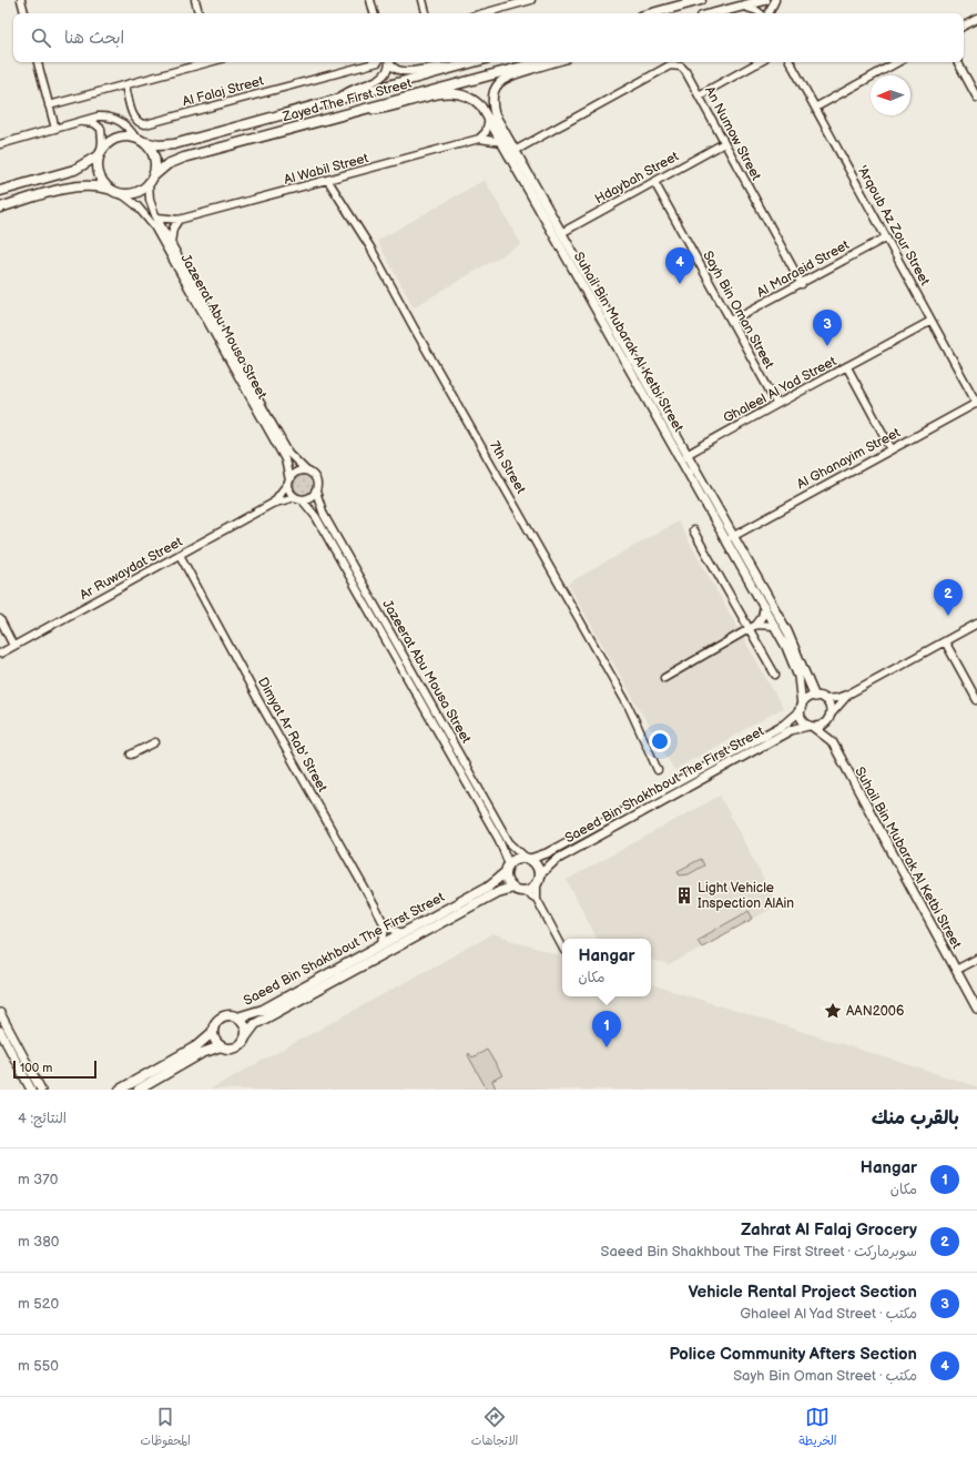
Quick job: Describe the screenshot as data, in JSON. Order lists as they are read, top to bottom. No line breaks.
{"streets":{"main road":["Zayed The First Street","Saeed Bin Shakhbout The First Street"],"street":["Al Falaj Street","An Numow Street","Al Wabil Street","Hdaybah Street","'Arqoub Az Zour Street","Al Marasid Street","Sayh Bin Oman Street","Jazeerat Abu Mousa Street","Suhail Bin Mubarak Al Ketbi Street","Ghaleel Al Yad Street","Al Ghanayim Street","7th Street","Ar Ruwaydat Street","Dimyat Ar Rab' Street"]},"crossings":[["Zayed The First Street","Jazeerat Abu Mousa Street"],["Zayed The First Street","Suhail Bin Mubarak Al Ketbi Street"],["An Numow Street","Hdaybah Street"],["An Numow Street","Al Marasid Street"],["An Numow Street","Suhail Bin Mubarak Al Ketbi Street"],["Al Wabil Street","Jazeerat Abu Mousa Street"],["Al Wabil Street","Suhail Bin Mubarak Al Ketbi Street"],["Al Wabil Street","7th Street"],["Hdaybah Street","Sayh Bin Oman Street"],["Hdaybah Street","Suhail Bin Mubarak Al Ketbi Street"],["'Arqoub Az Zour Street","Al Marasid Street"],["'Arqoub Az Zour Street","Ghaleel Al Yad Street"],["'Arqoub Az Zour Street","Al Ghanayim Street"],["Al Marasid Street","Sayh Bin Oman Street"],["Sayh Bin Oman Street","Ghaleel Al Yad Street"],["Jazeerat Abu Mousa Street","Ar Ruwaydat Street"],["Jazeerat Abu Mousa Street","Saeed Bin Shakhbout The First Street"],["Suhail Bin Mubarak Al Ketbi Street","Ghaleel Al Yad Street"],["Suhail Bin Mubarak Al Ketbi Street","Al Ghanayim Street"],["Suhail Bin Mubarak Al Ketbi Street","Saeed Bin Shakhbout The First Street"],["Ar Ruwaydat Street","Dimyat Ar Rab' Street"]],"places":{"building":["Light Vehicle Inspection AlAin"],"place":["AAN2006"]},"scale_bar":"100 m","north":"left","page":{"search":"ابحث هنا","pins":["4","3","2","1"],"popup":["Hangar","مكان"],"scale":"100 m","heading":["بالقرب منك","النتائج: 4"],"list":[{"mark":"1","name":"Hangar","note":"مكان","value":"370 m"},{"mark":"2","name":"Zahrat Al Falaj Grocery","note":"سوبرماركت · Saeed Bin Shakhbout The First Street","value":"380 m"},{"mark":"3","name":"Vehicle Rental Project Section","note":"مكتب · Ghaleel Al Yad Street","value":"520 m"},{"mark":"4","name":"Police Community Afters Section","note":"مكتب · Sayh Bin Oman Street","value":"550 m"}],"nav":["الخريطة","الاتجاهات","المحفوظات"]}}
